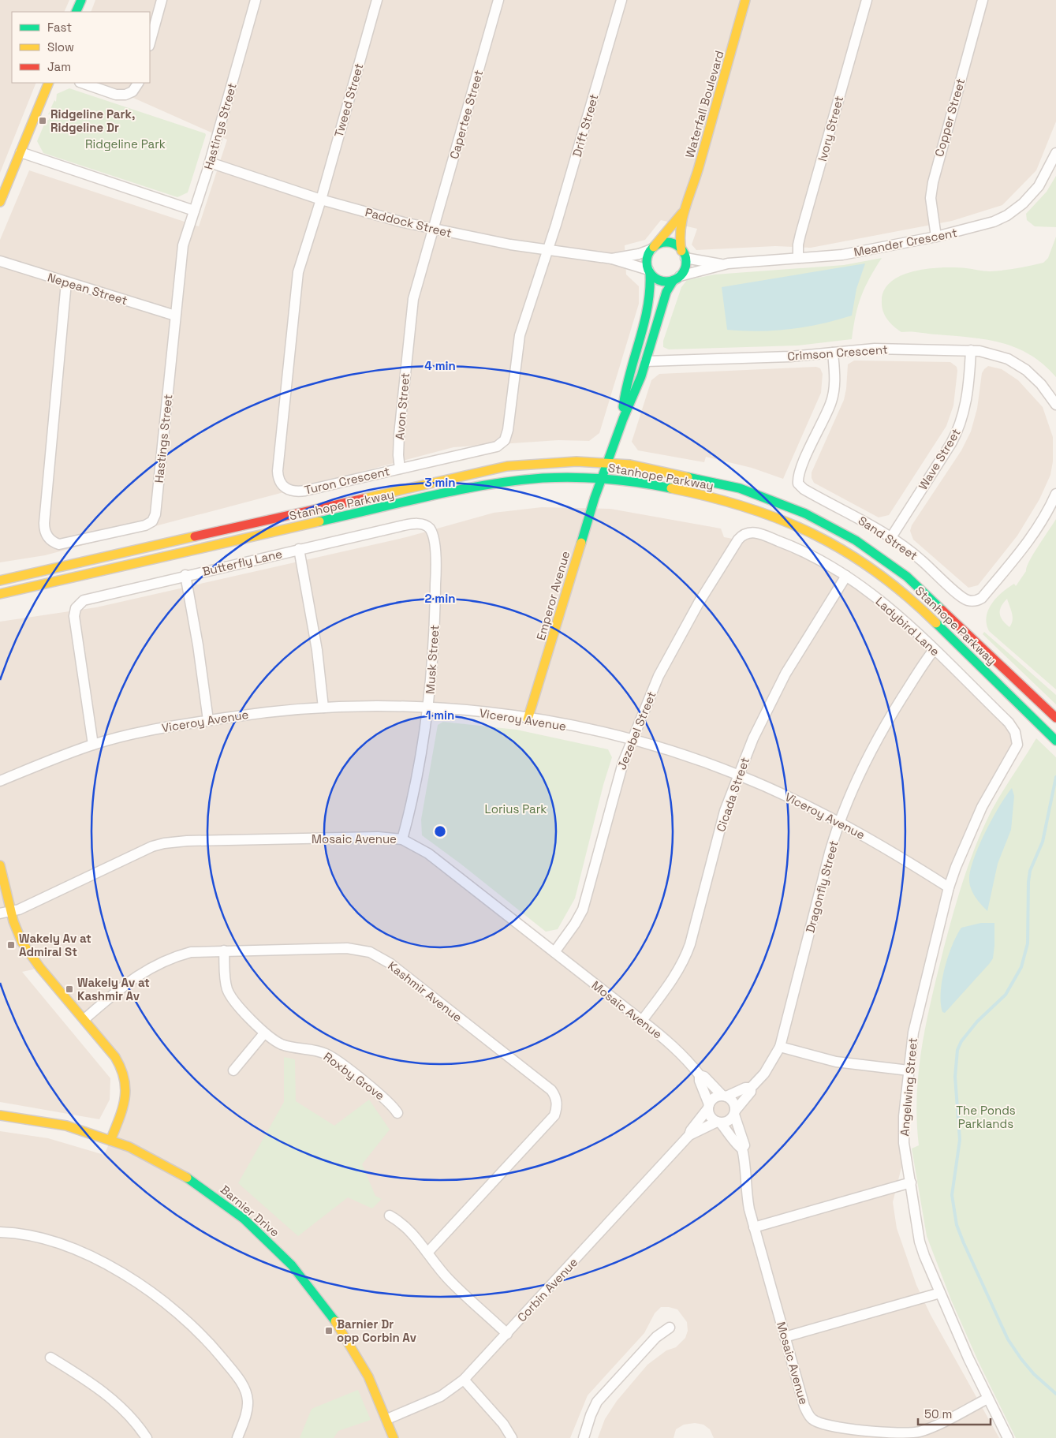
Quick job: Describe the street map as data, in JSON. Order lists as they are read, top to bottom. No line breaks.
{"streets":{"main road":["Waterfall Boulevard","Stanhope Parkway","Emperor Avenue","Barnier Drive"],"street":["Tweed Street","Capertee Street","Copper Street","Drift Street","Hastings Street","Ivory Street","Paddock Street","Meander Crescent","Nepean Street","Crimson Crescent","Avon Street","Wave Street","Turon Crescent","Sand Street","Butterfly Lane","Ladybird Lane","Musk Street","Viceroy Avenue","Jezebel Street","Cicada Street","Mosaic Avenue","Dragonfly Street","Kashmir Avenue","Roxby Grove","Angelwing Street","Corbin Avenue"]},"crossings":[["Tweed Street","Paddock Street"],["Tweed Street","Turon Crescent"],["Waterfall Boulevard","Paddock Street"],["Waterfall Boulevard","Meander Crescent"],["Capertee Street","Paddock Street"],["Capertee Street","Avon Street"],["Copper Street","Meander Crescent"],["Drift Street","Paddock Street"],["Drift Street","Turon Crescent"],["Hastings Street","Paddock Street"],["Hastings Street","Nepean Street"],["Ivory Street","Meander Crescent"],["Paddock Street","Meander Crescent"],["Paddock Street","Avon Street"],["Paddock Street","Turon Crescent"],["Crimson Crescent","Wave Street"],["Crimson Crescent","Sand Street"],["Avon Street","Turon Crescent"],["Wave Street","Sand Street"],["Stanhope Parkway","Emperor Avenue"],["Butterfly Lane","Musk Street"],["Butterfly Lane","Viceroy Avenue"],["Emperor Avenue","Viceroy Avenue"],["Ladybird Lane","Jezebel Street"],["Ladybird Lane","Cicada Street"],["Ladybird Lane","Dragonfly Street"],["Ladybird Lane","Angelwing Street"],["Musk Street","Viceroy Avenue"],["Musk Street","Mosaic Avenue"],["Viceroy Avenue","Jezebel Street"],["Viceroy Avenue","Cicada Street"],["Viceroy Avenue","Dragonfly Street"],["Viceroy Avenue","Angelwing Street"],["Jezebel Street","Mosaic Avenue"],["Cicada Street","Mosaic Avenue"],["Mosaic Avenue","Dragonfly Street"],["Mosaic Avenue","Angelwing Street"],["Mosaic Avenue","Corbin Avenue"],["Dragonfly Street","Corbin Avenue"],["Kashmir Avenue","Roxby Grove"],["Barnier Drive","Corbin Avenue"]],"parks":["Ridgeline Park","Lorius Park","The Ponds Parklands"],"places":{"transit":["Ridgeline Park, Ridgeline Dr","Wakely Av at Admiral St","Wakely Av at Kashmir Av","Barnier Dr opp Corbin Av"]},"legend":["Fast","Slow","Jam"],"scale_bar":"50 m","rings":["4 min","3 min","2 min","1 min"]}
